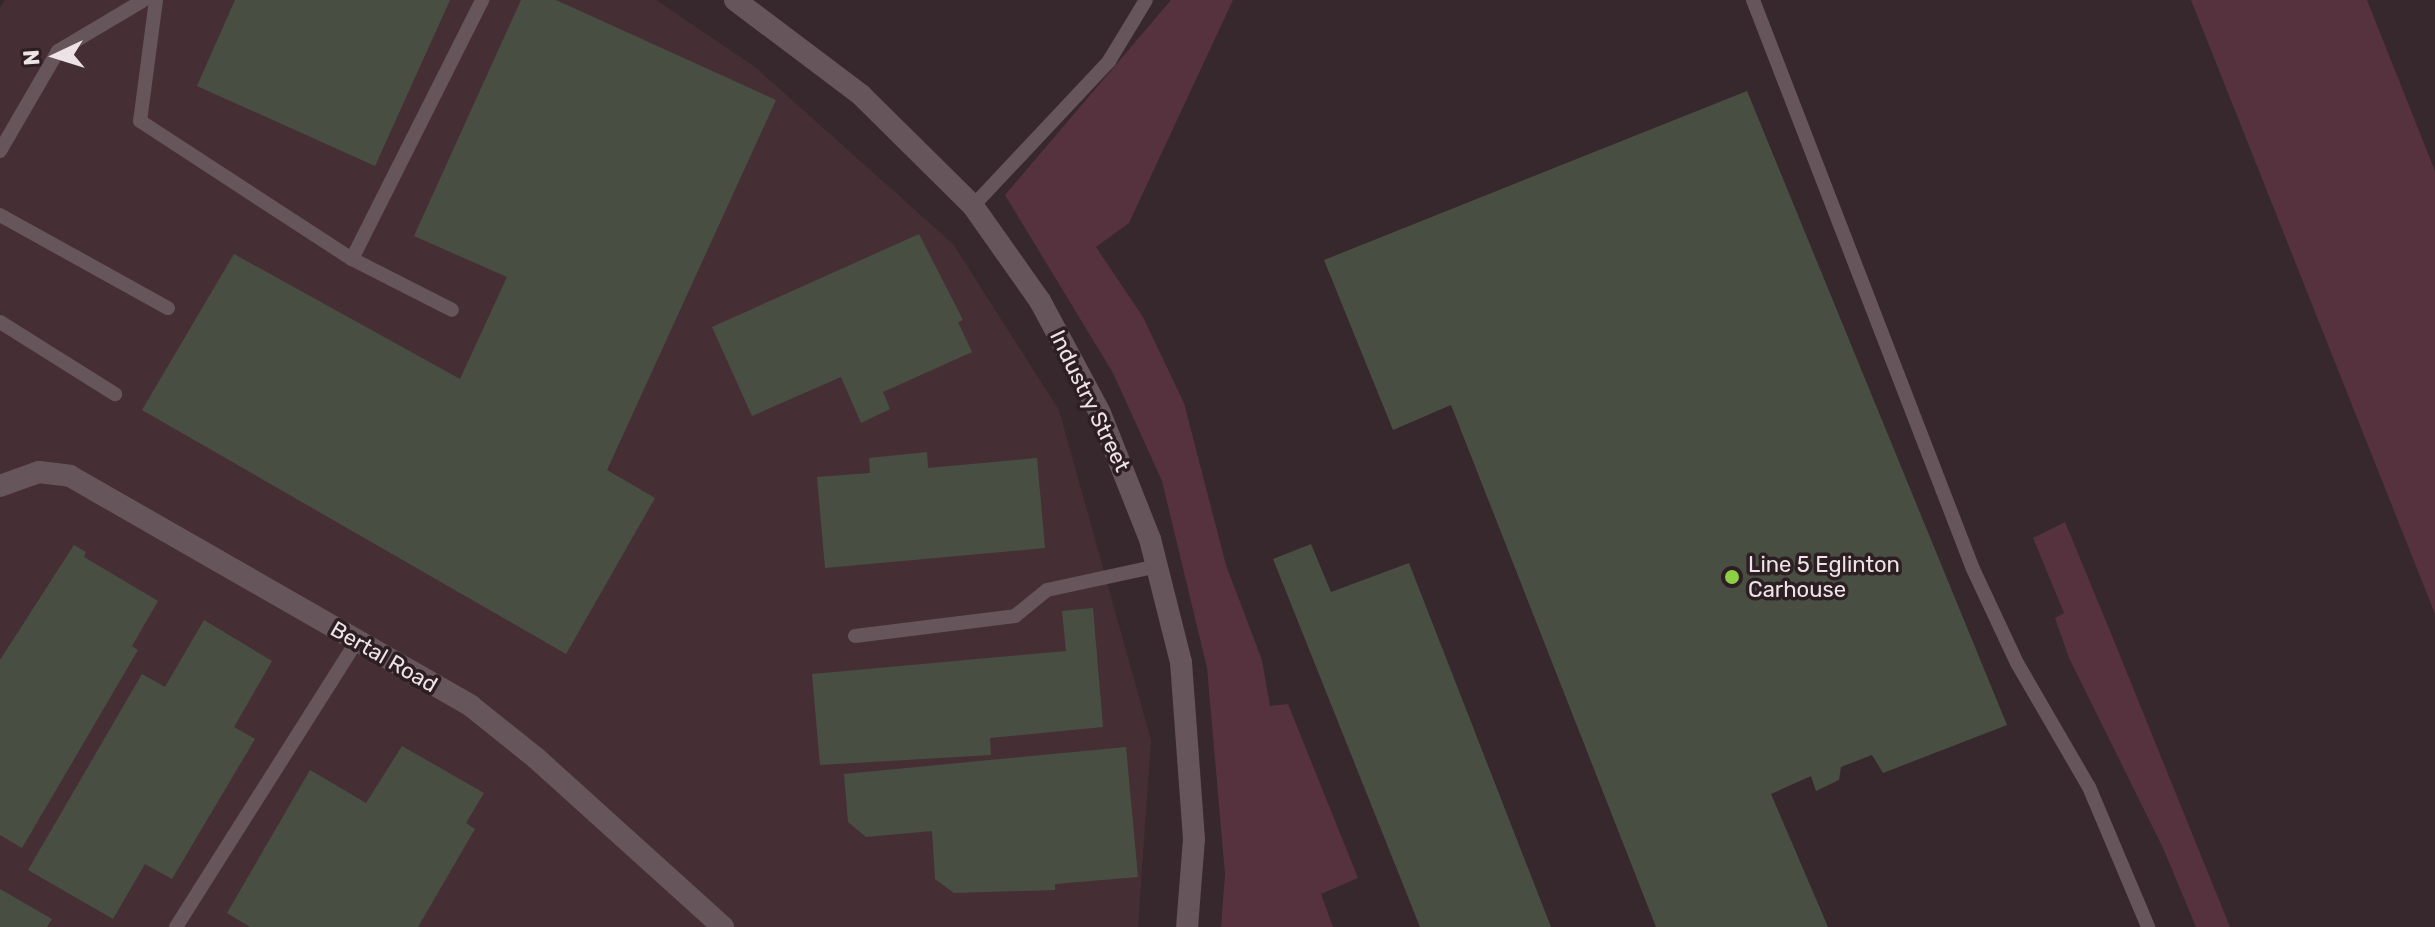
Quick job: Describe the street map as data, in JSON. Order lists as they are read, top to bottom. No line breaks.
{"streets":{"street":["Industry Street","Bertal Road"]},"places":["Line 5 Eglinton Carhouse"],"north":"left"}
